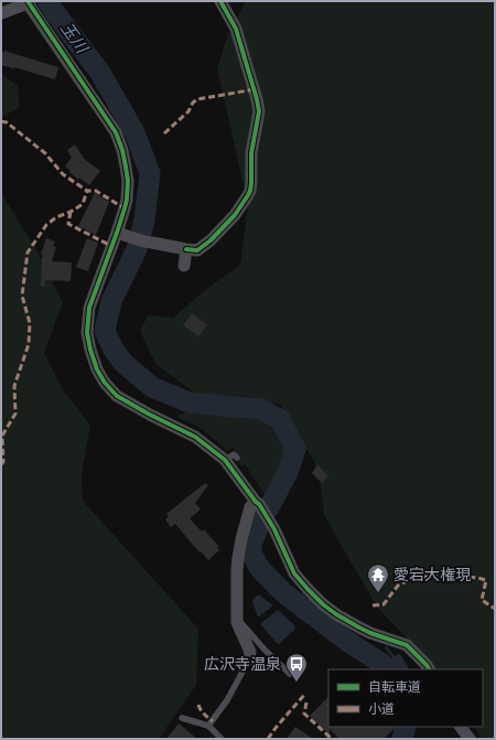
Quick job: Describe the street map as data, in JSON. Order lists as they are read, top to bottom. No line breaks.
{"water":["玉川"],"places":{"temple":["愛宕大権現"],"bus stop":["広沢寺温泉"]},"legend":["自転車道","小道"]}
